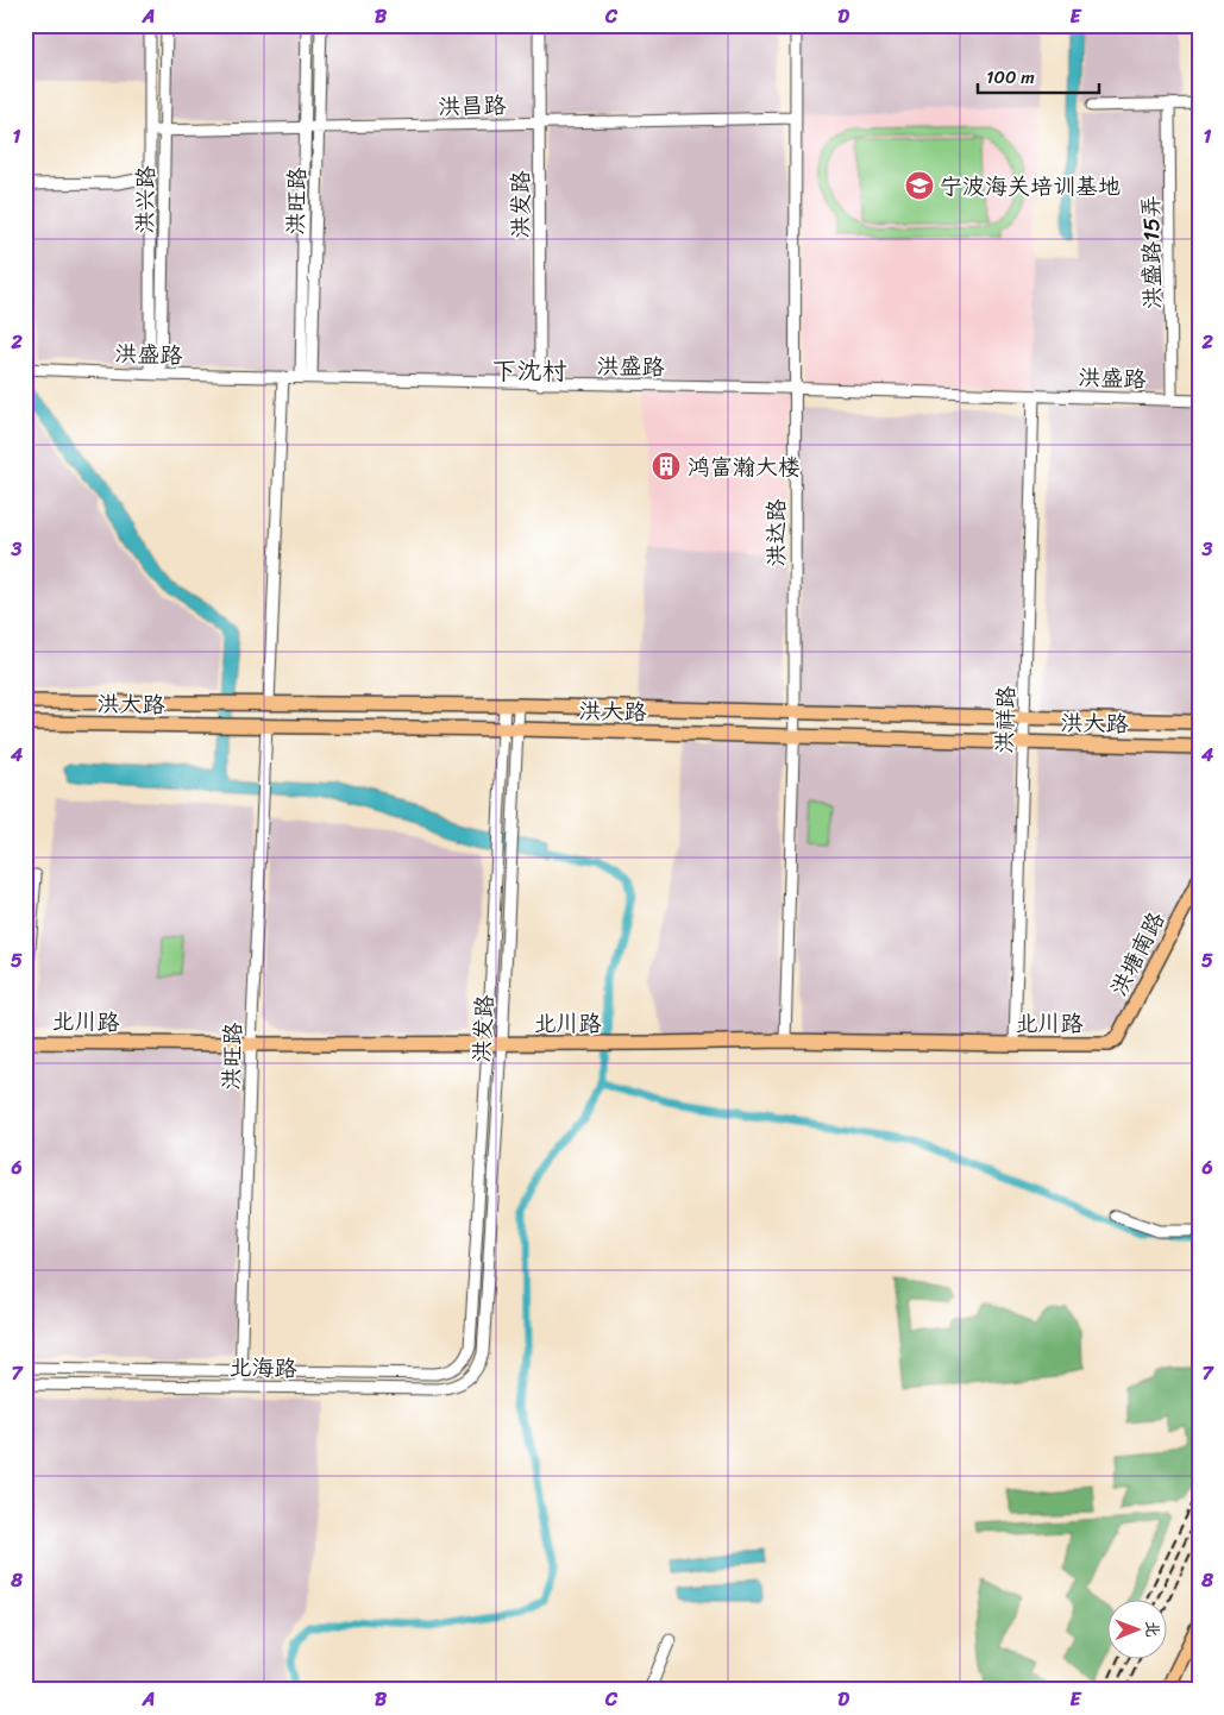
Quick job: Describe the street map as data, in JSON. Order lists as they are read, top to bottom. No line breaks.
{"streets":{"main road":["洪大路","洪塘南路","北川路"],"street":["洪昌路","洪兴路","洪旺路","洪发路","洪盛路15弄","洪盛路","洪达路","洪祥路","北海路"]},"crossings":[["洪昌路","洪兴路"],["洪昌路","洪旺路"],["洪昌路","洪发路"],["洪昌路","洪达路"],["洪兴路","洪盛路"],["洪旺路","洪盛路"],["洪旺路","洪大路"],["洪旺路","北川路"],["洪旺路","北海路"],["洪发路","洪盛路"],["洪发路","洪大路"],["洪发路","北川路"],["洪发路","北海路"],["洪盛路15弄","洪盛路"],["洪盛路","洪达路"],["洪盛路","洪祥路"],["洪达路","洪大路"],["洪达路","北川路"],["洪大路","洪祥路"],["洪祥路","北川路"],["洪塘南路","北川路"]],"districts":["下沈村"],"places":{"school or university":["宁波海关培训基地"],"building":["鸿富瀚大楼"]},"scale_bar":"100 m","north":"right","grid":{"columns":["A","B","C","D","E"],"rows":["1","2","3","4","5","6","7","8"]}}
